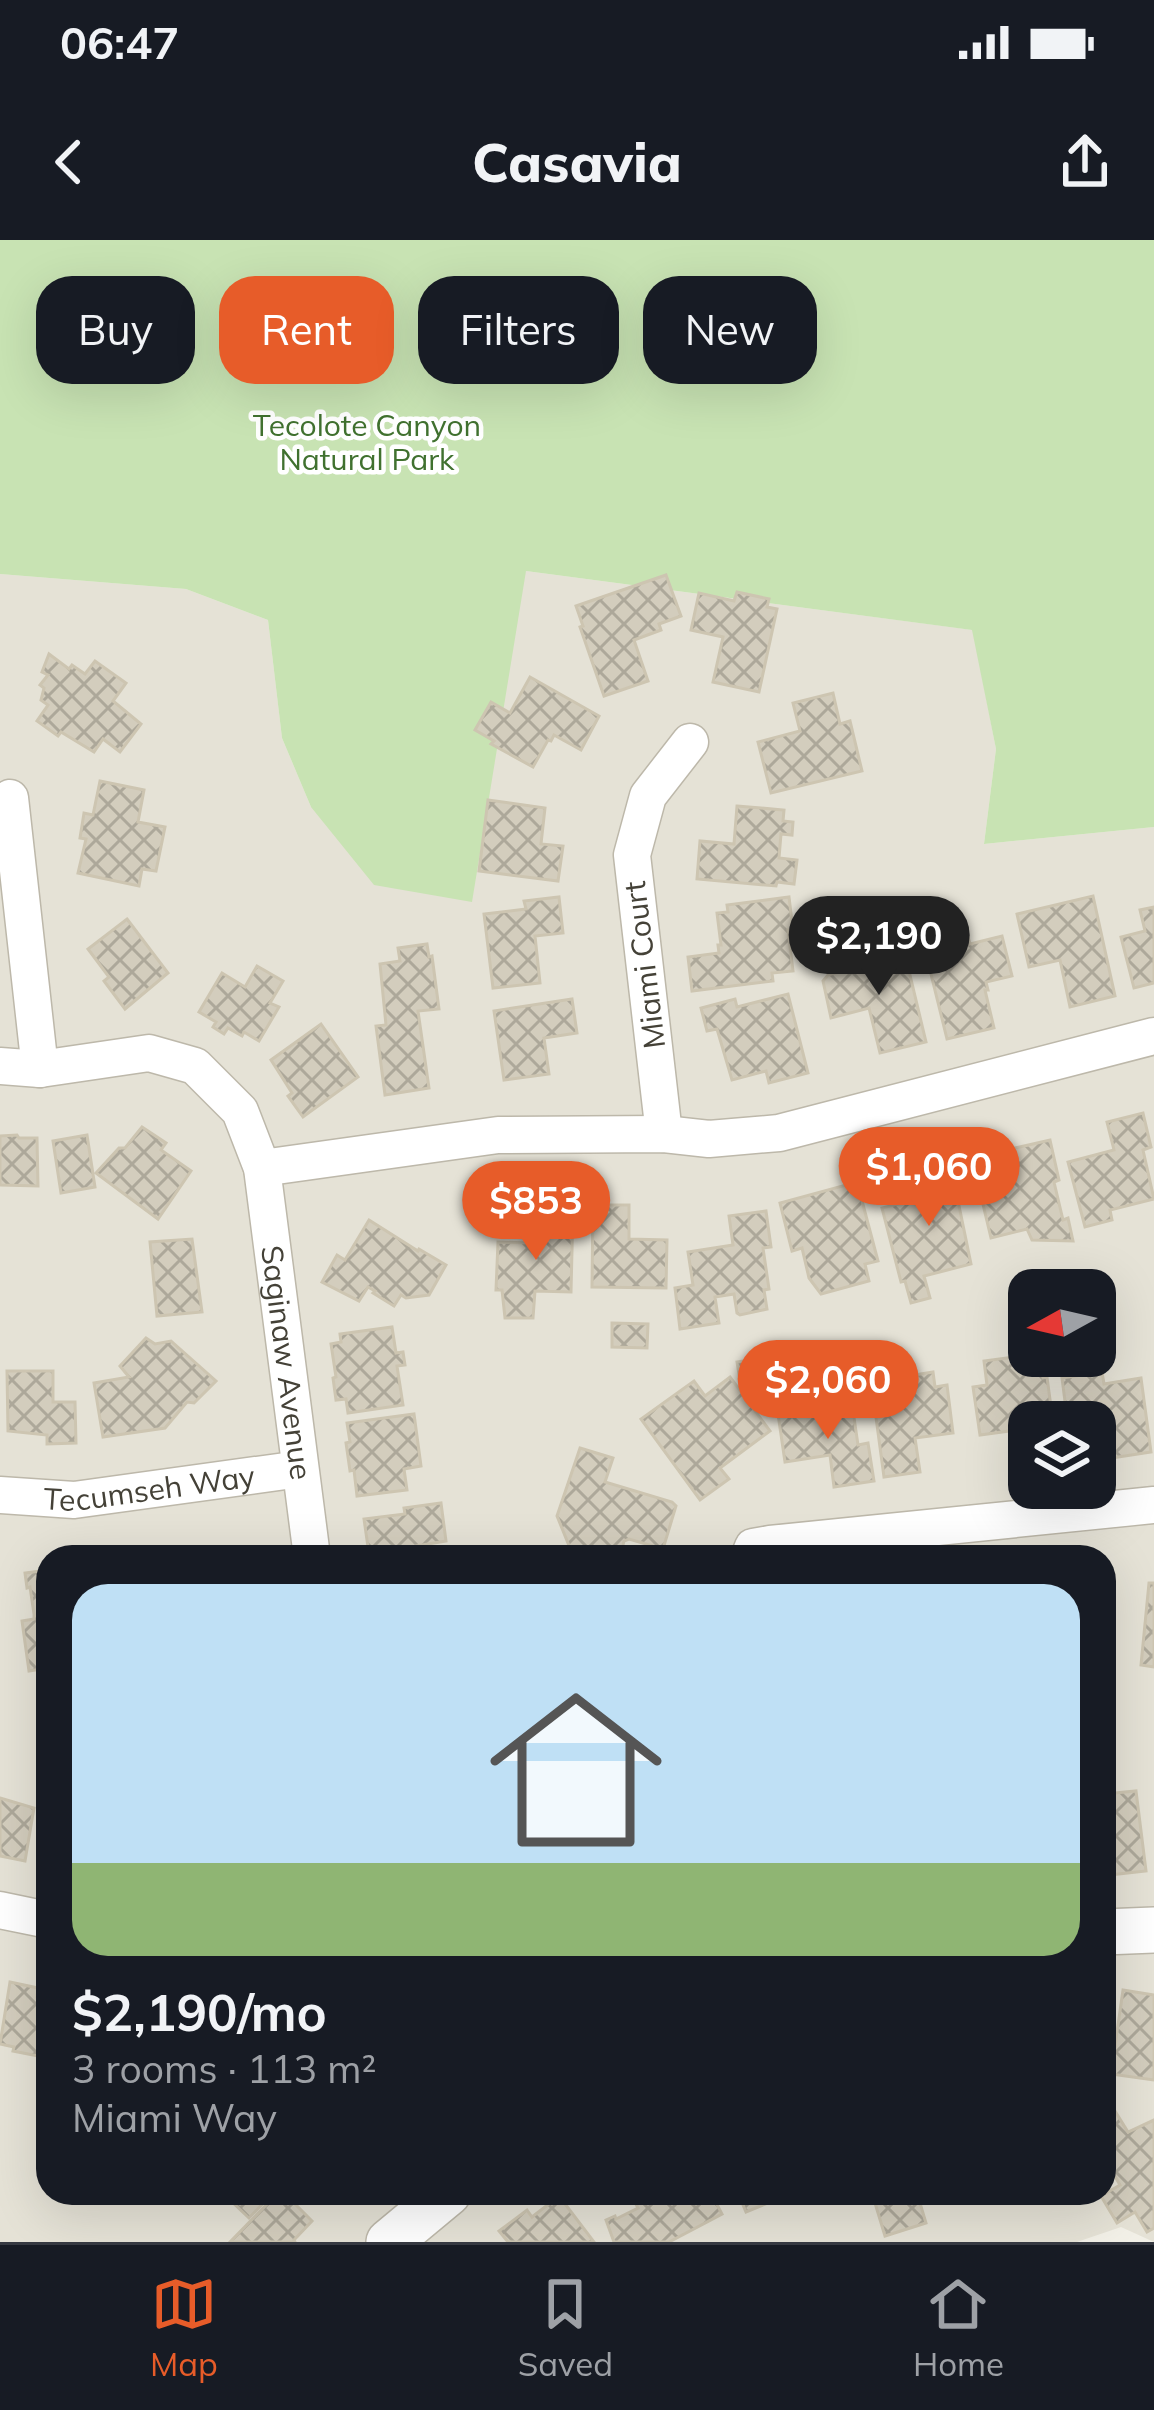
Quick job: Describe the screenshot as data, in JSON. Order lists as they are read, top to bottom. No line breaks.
{"streets":{"street":["Miami Court","Saginaw Avenue","Tecumseh Way"]},"crossings":[["Saginaw Avenue","Tecumseh Way"]],"parks":["Tecolote Canyon Natural Park"],"north":"left","page":{"status":"06:47","header":"Casavia","chip":["Buy","Rent","Filters","New"],"price":["$2,190","$1,060","$853","$2,060"],"list":[{"name":"$2,190/mo","note":"3 rooms · 113 m² · Miami Way"}],"tabs":["Map","Saved","Home"]}}
